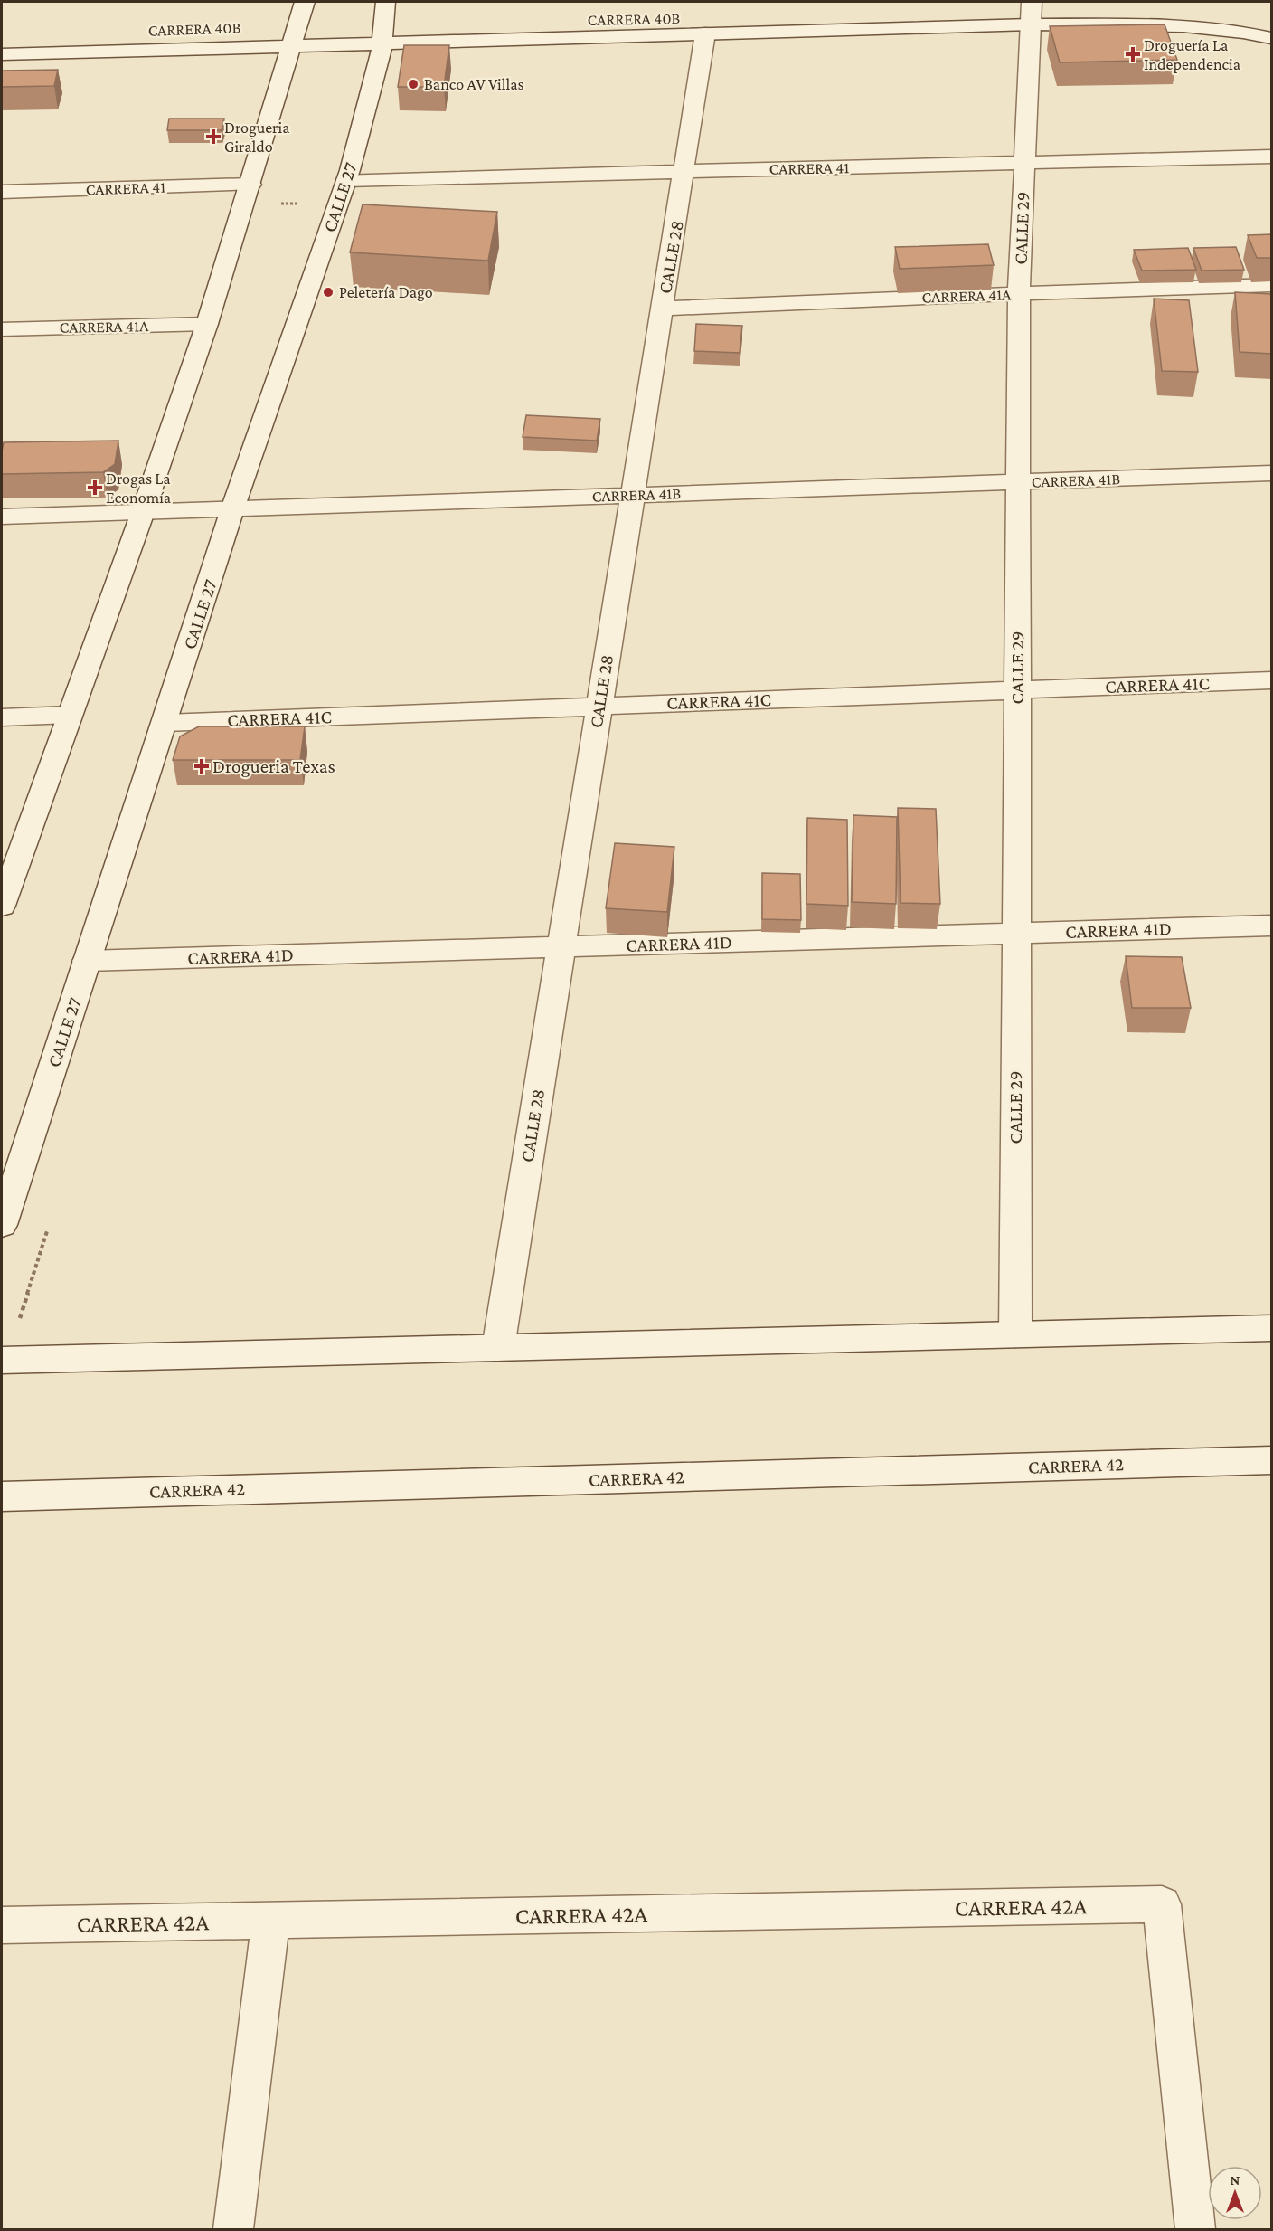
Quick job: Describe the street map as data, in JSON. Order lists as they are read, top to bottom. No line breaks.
{"streets":{"street":["CARRERA 40B","CARRERA 41","CALLE 27","CALLE 29","CALLE 28","CARRERA 41A","CARRERA 41B","CARRERA 41C","CARRERA 41D","CARRERA 42","CARRERA 42A"]},"crossings":[["CARRERA 40B","CALLE 27"],["CARRERA 40B","CALLE 29"],["CARRERA 40B","CALLE 28"],["CARRERA 41","CALLE 27"],["CARRERA 41","CALLE 29"],["CARRERA 41","CALLE 28"],["CALLE 27","CARRERA 41B"],["CALLE 27","CARRERA 41C"],["CALLE 27","CARRERA 41D"],["CALLE 29","CARRERA 41A"],["CALLE 29","CARRERA 41B"],["CALLE 29","CARRERA 41C"],["CALLE 29","CARRERA 41D"],["CALLE 28","CARRERA 41A"],["CALLE 28","CARRERA 41B"],["CALLE 28","CARRERA 41C"],["CALLE 28","CARRERA 41D"]],"places":{"health":["Droguería La Independencia","Drogueria Giraldo","Drogas La Economía","Drogueria Texas"],"other":["Banco AV Villas","Peletería Dago"]},"north":"top"}
